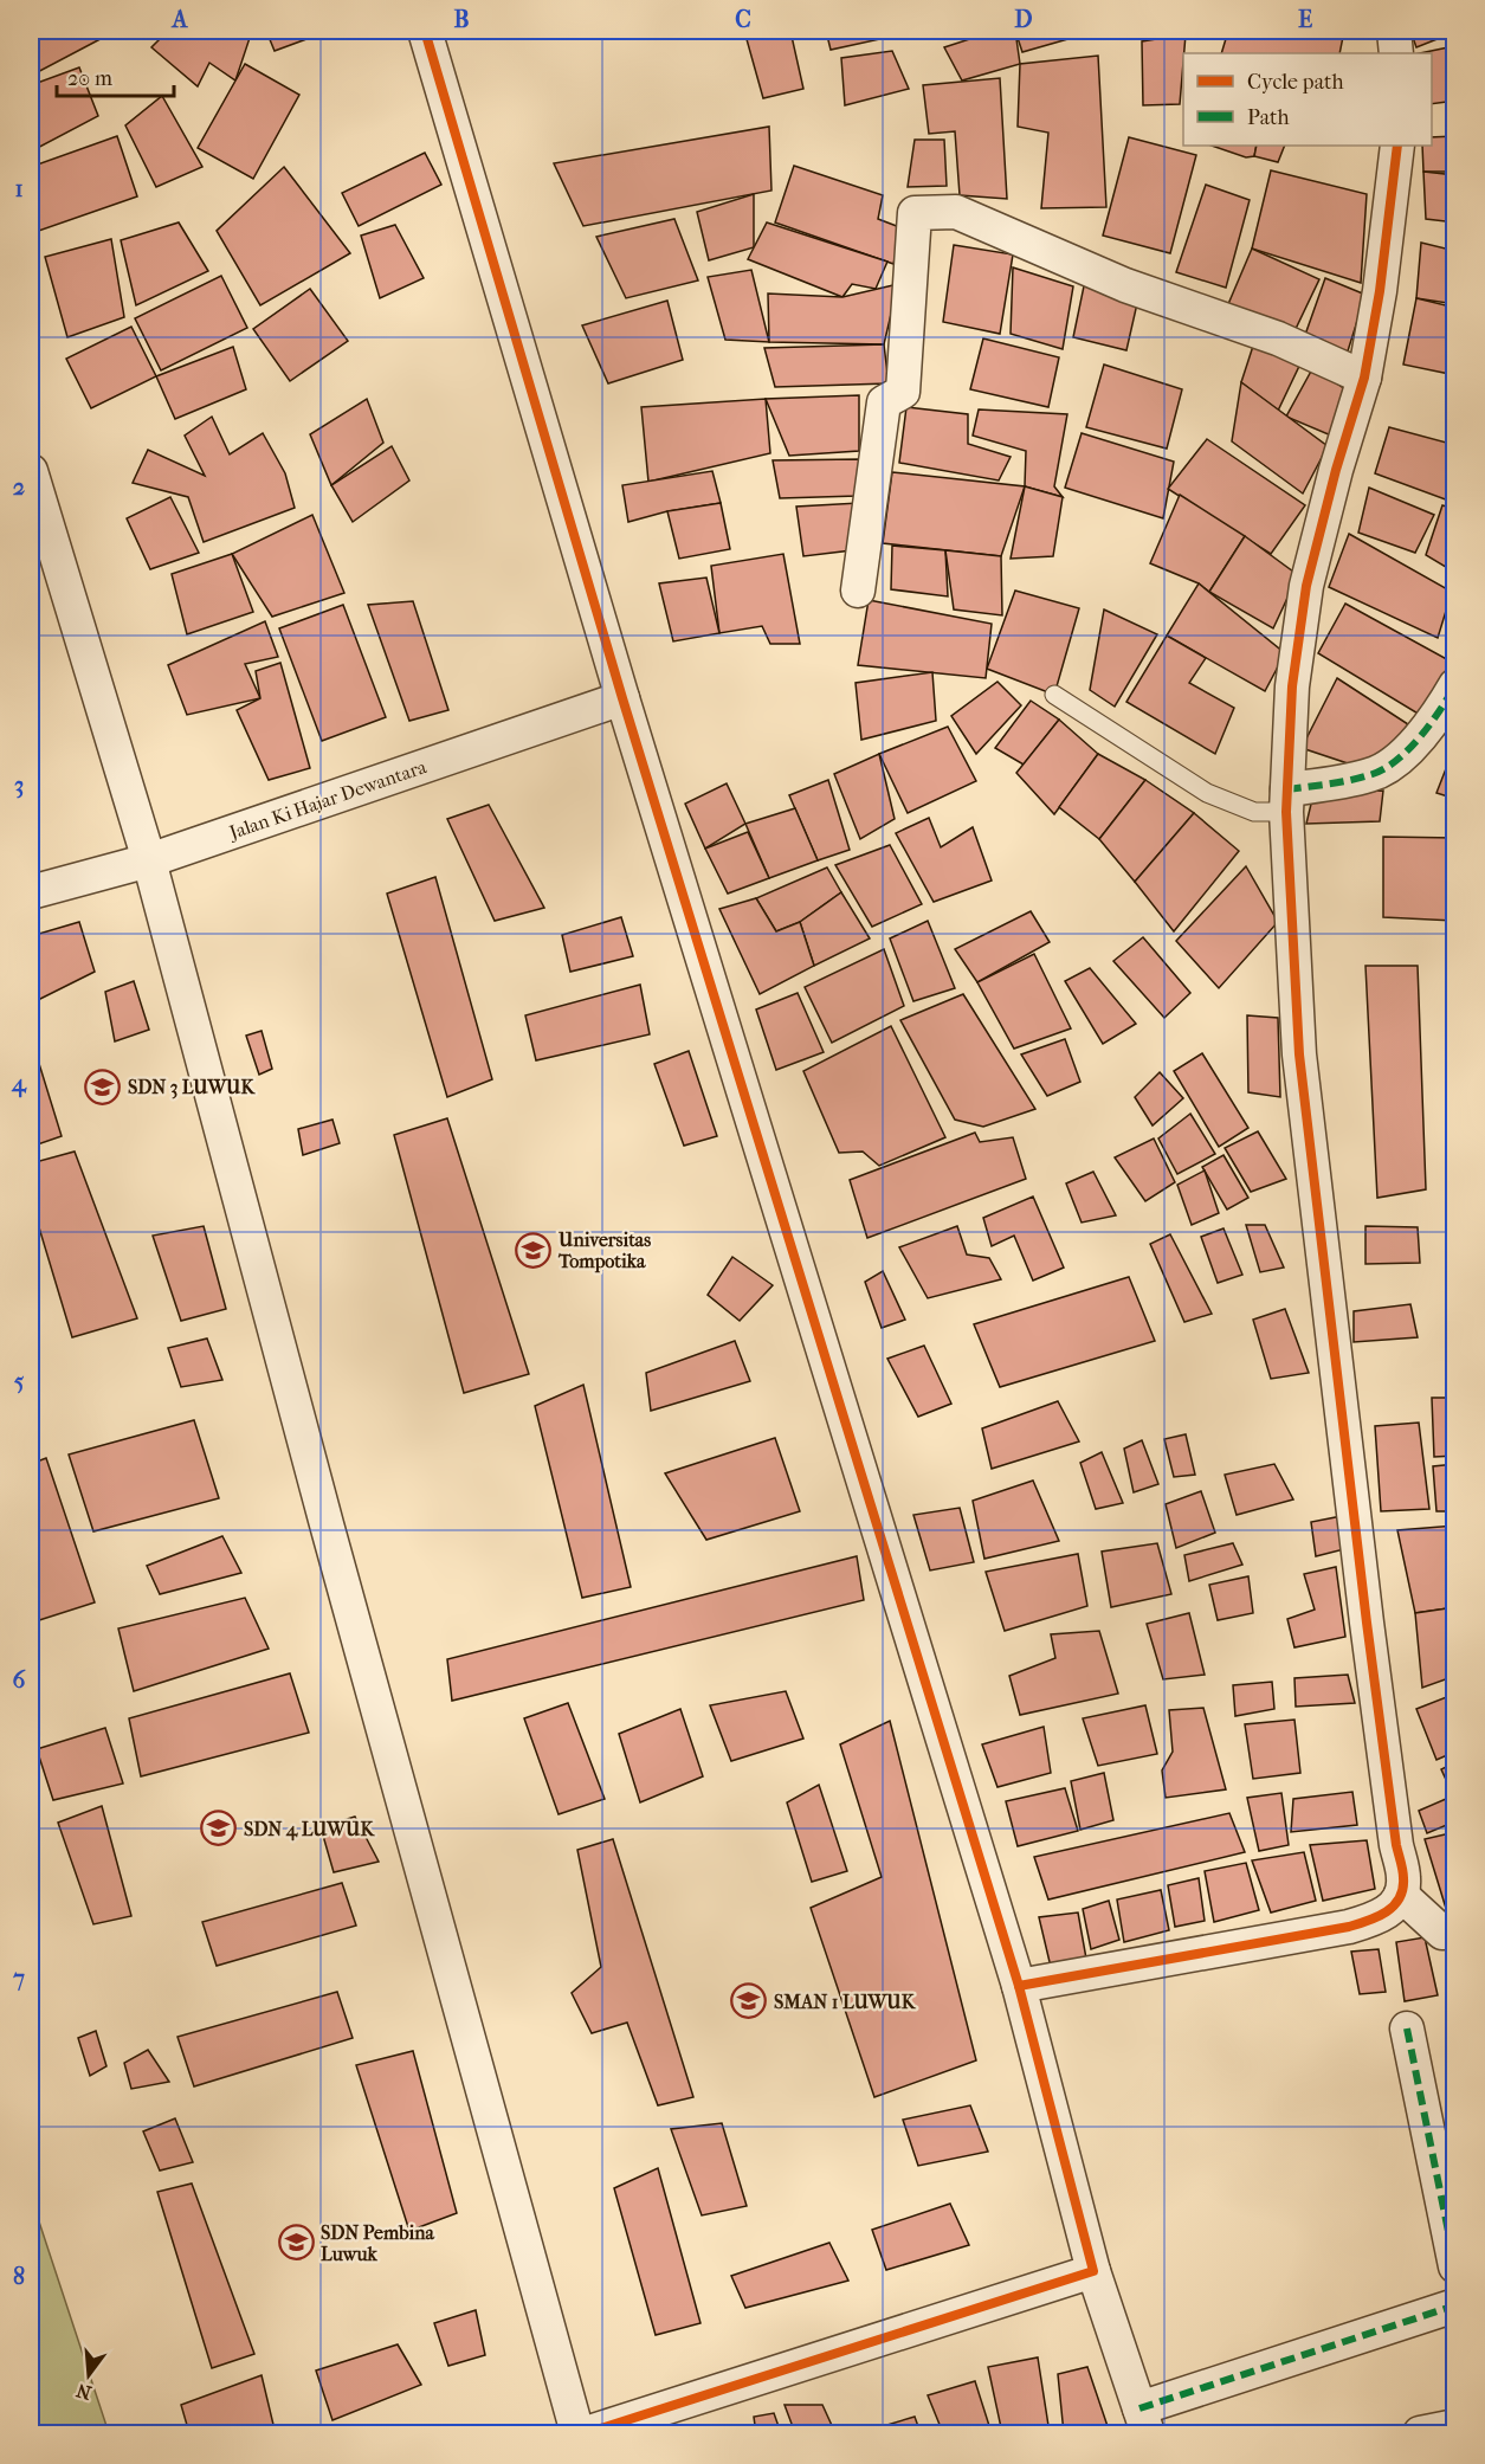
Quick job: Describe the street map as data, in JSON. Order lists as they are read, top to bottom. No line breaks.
{"streets":{"street":["Jalan Ki Hajar Dewantara"]},"places":{"school or university":["SDN 3 LUWUK","Universitas Tompotika","SDN 4 LUWUK","SMAN 1 LUWUK","SDN Pembina Luwuk"]},"legend":["Cycle path","Path"],"scale_bar":"20 m","north":"bottom","grid":{"columns":["A","B","C","D","E"],"rows":["1","2","3","4","5","6","7","8"]}}
